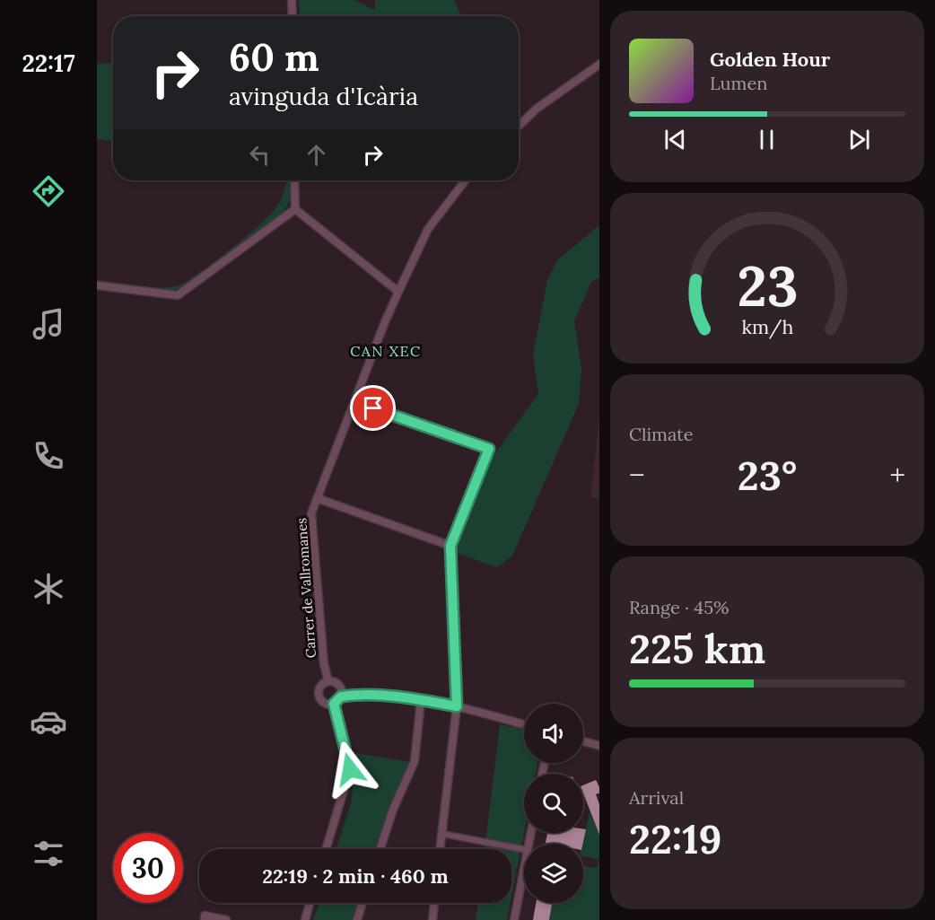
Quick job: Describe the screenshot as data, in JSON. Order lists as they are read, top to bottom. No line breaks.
{"streets":{"street":["Carrer de Vallromanes"]},"districts":["CAN XEC"],"page":{"tabs":"22:17","turn":["60 m","avinguda d'Icària"],"song":["Golden Hour","Lumen"],"tile":["Climate",["Range · 45%","225 km"],["Arrival","22:19"]],"heat":["−","23°","+"],"limit":"30","trip":"22:19 · 2 min · 460 m","gauge":["23","km/h"]}}
